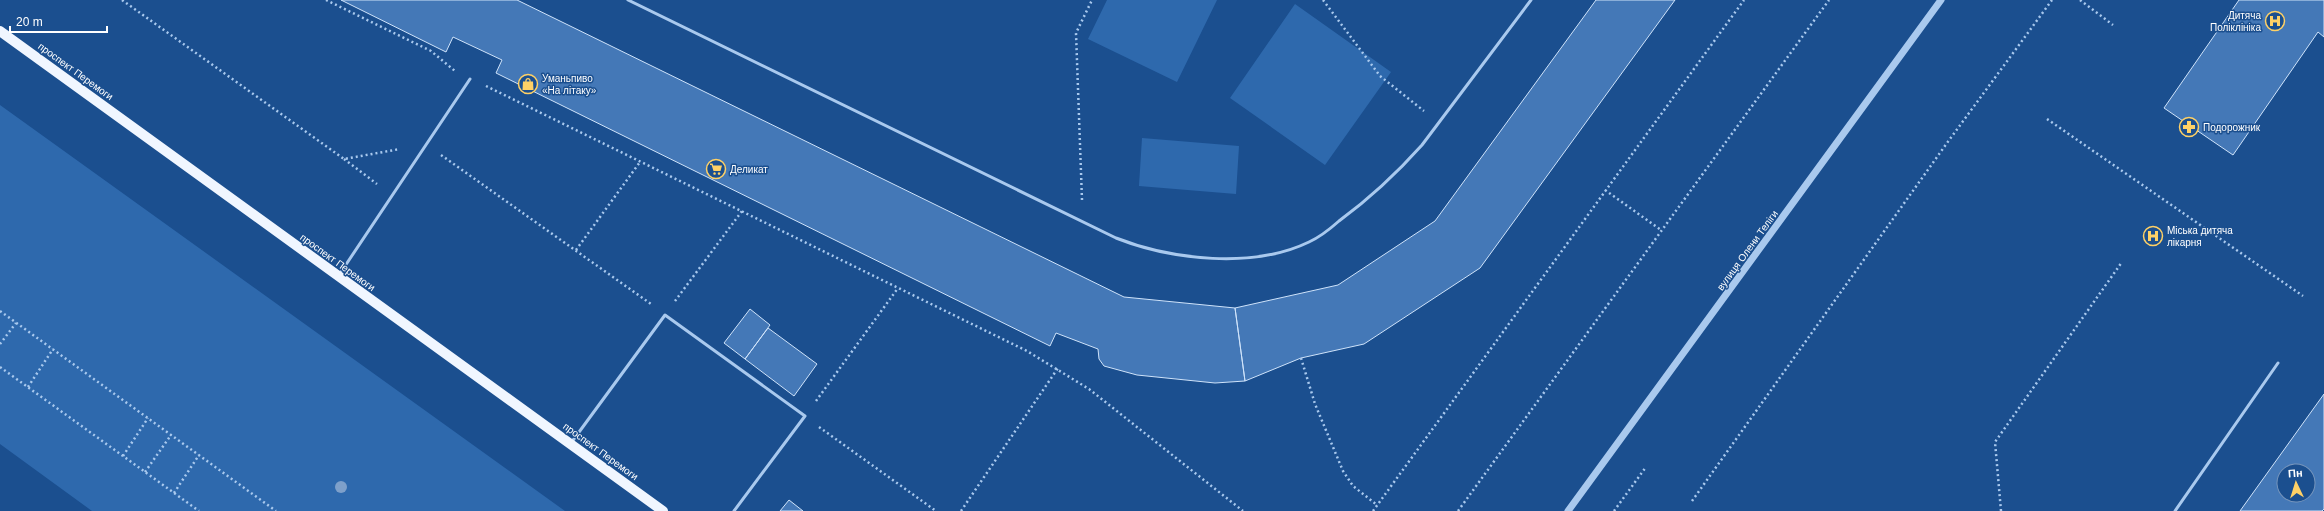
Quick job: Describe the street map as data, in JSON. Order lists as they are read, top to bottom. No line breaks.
{"streets":{"main road":["проспект Перемоги"],"street":["вулиця Олени Теліги"]},"places":{"hospital":["Дитяча Поліклініка","Міська дитяча лікарня"],"shop":["Уманьпиво «На літаку»"],"pharmacy":["Подорожник"],"supermarket":["Деликат"]},"scale_bar":"20 m","north":"top"}
